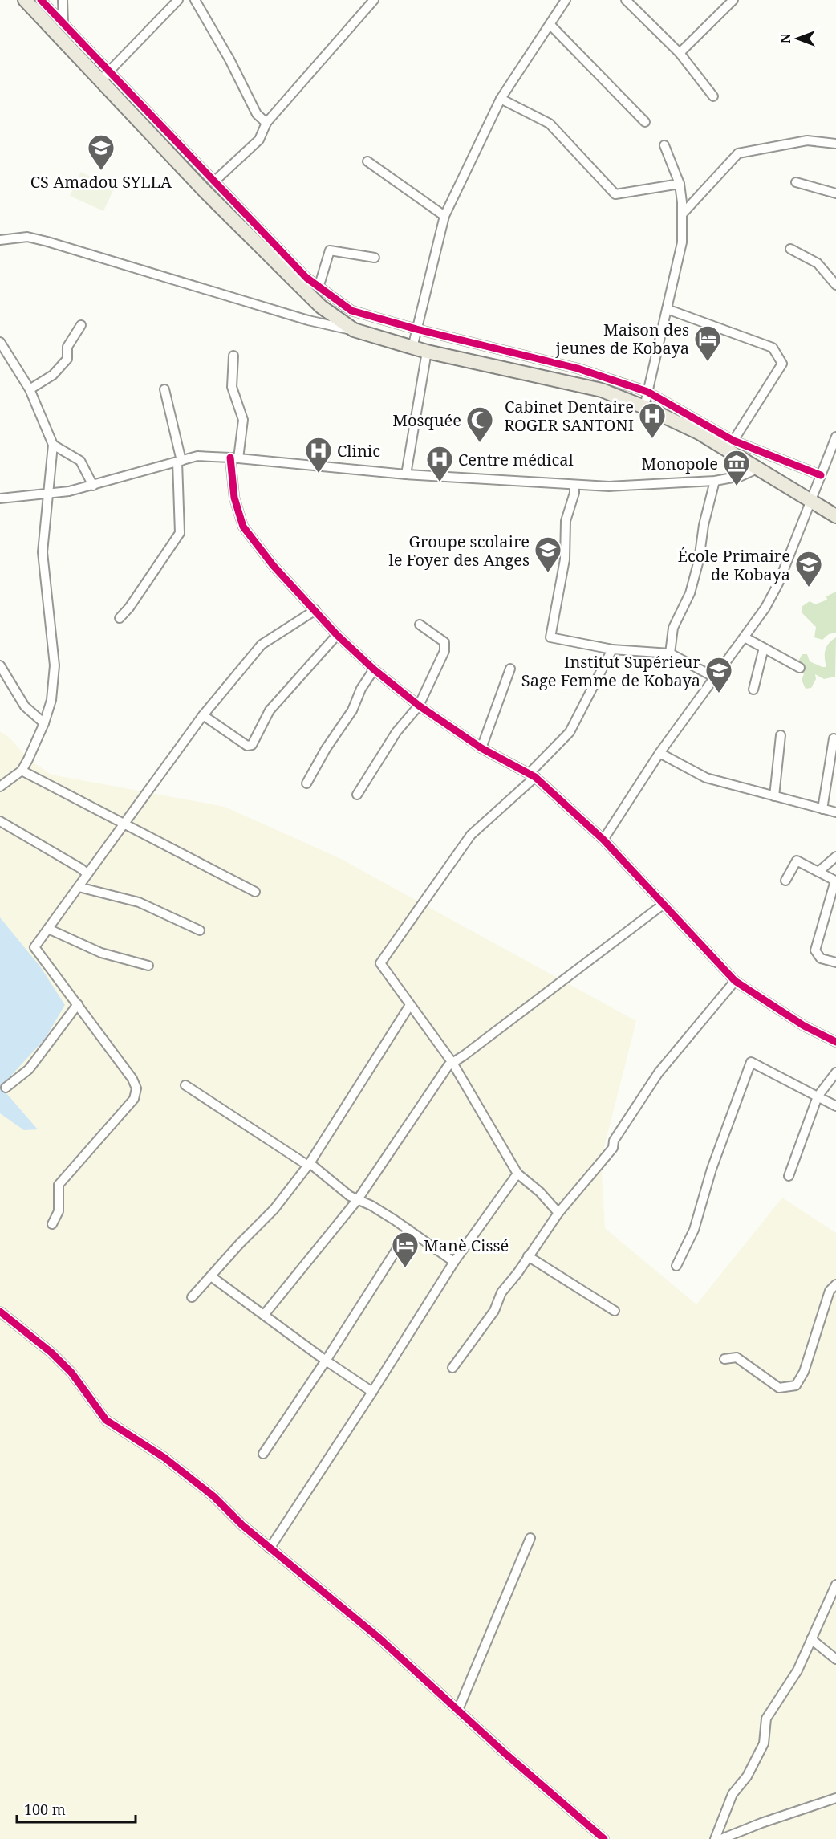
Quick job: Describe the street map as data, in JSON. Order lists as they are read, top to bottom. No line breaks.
{"places":{"school or university":["CS Amadou SYLLA","Groupe scolaire le Foyer des Anges","École Primaire de Kobaya","Institut Supérieur Sage Femme de Kobaya"],"hotel":["Maison des jeunes de Kobaya","Manè Cissé"],"hospital":["Cabinet Dentaire ROGER SANTONI","Clinic","Centre médical"],"mosque":["Mosquée"],"museum":["Monopole"]},"scale_bar":"100 m","north":"left"}
